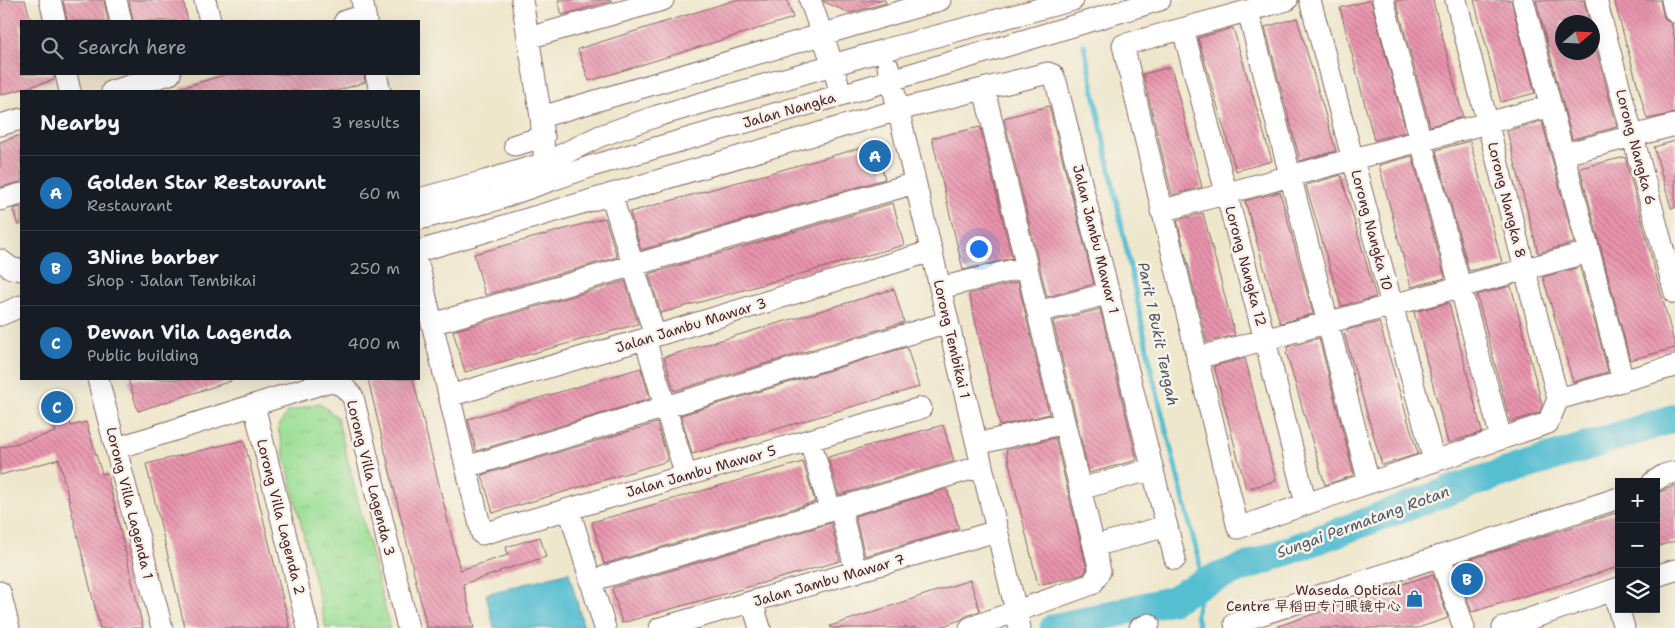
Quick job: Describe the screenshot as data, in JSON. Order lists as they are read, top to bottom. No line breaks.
{"streets":{"street":["Jalan Nangka","Lorong Nangka 6","Lorong Nangka 8","Lorong Nangka 10","Jalan Jambu Mawar 1","Lorong Nangka 12","Jalan Jambu Mawar 3","Lorong Tembikai 1","Jalan Jambu Mawar 5","Lorong Villa Lagenda 3","Lorong Villa Lagenda 1","Lorong Villa Lagenda 2","Jalan Jambu Mawar 7"]},"crossings":[["Jalan Nangka","Lorong Tembikai 1"],["Jalan Jambu Mawar 1","Lorong Tembikai 1"],["Jalan Jambu Mawar 3","Lorong Tembikai 1"],["Lorong Tembikai 1","Jalan Jambu Mawar 7"],["Lorong Villa Lagenda 3","Lorong Villa Lagenda 1"],["Lorong Villa Lagenda 3","Lorong Villa Lagenda 2"]],"water":["Parit 1 Bukit Tengah","Sungai Permatang Rotan"],"places":{"shop":["Waseda Optical Centre 早稻田专门眼镜中心"]},"north":"right","page":{"search":"Search here","heading":["Nearby","3 results"],"pins":["A","C","B"],"list":[{"mark":"A","name":"Golden Star Restaurant","note":"Restaurant","value":"60 m"},{"mark":"B","name":"3Nine barber","note":"Shop · Jalan Tembikai","value":"250 m"},{"mark":"C","name":"Dewan Vila Lagenda","note":"Public building","value":"400 m"}],"map_buttons":["+","−"]}}
